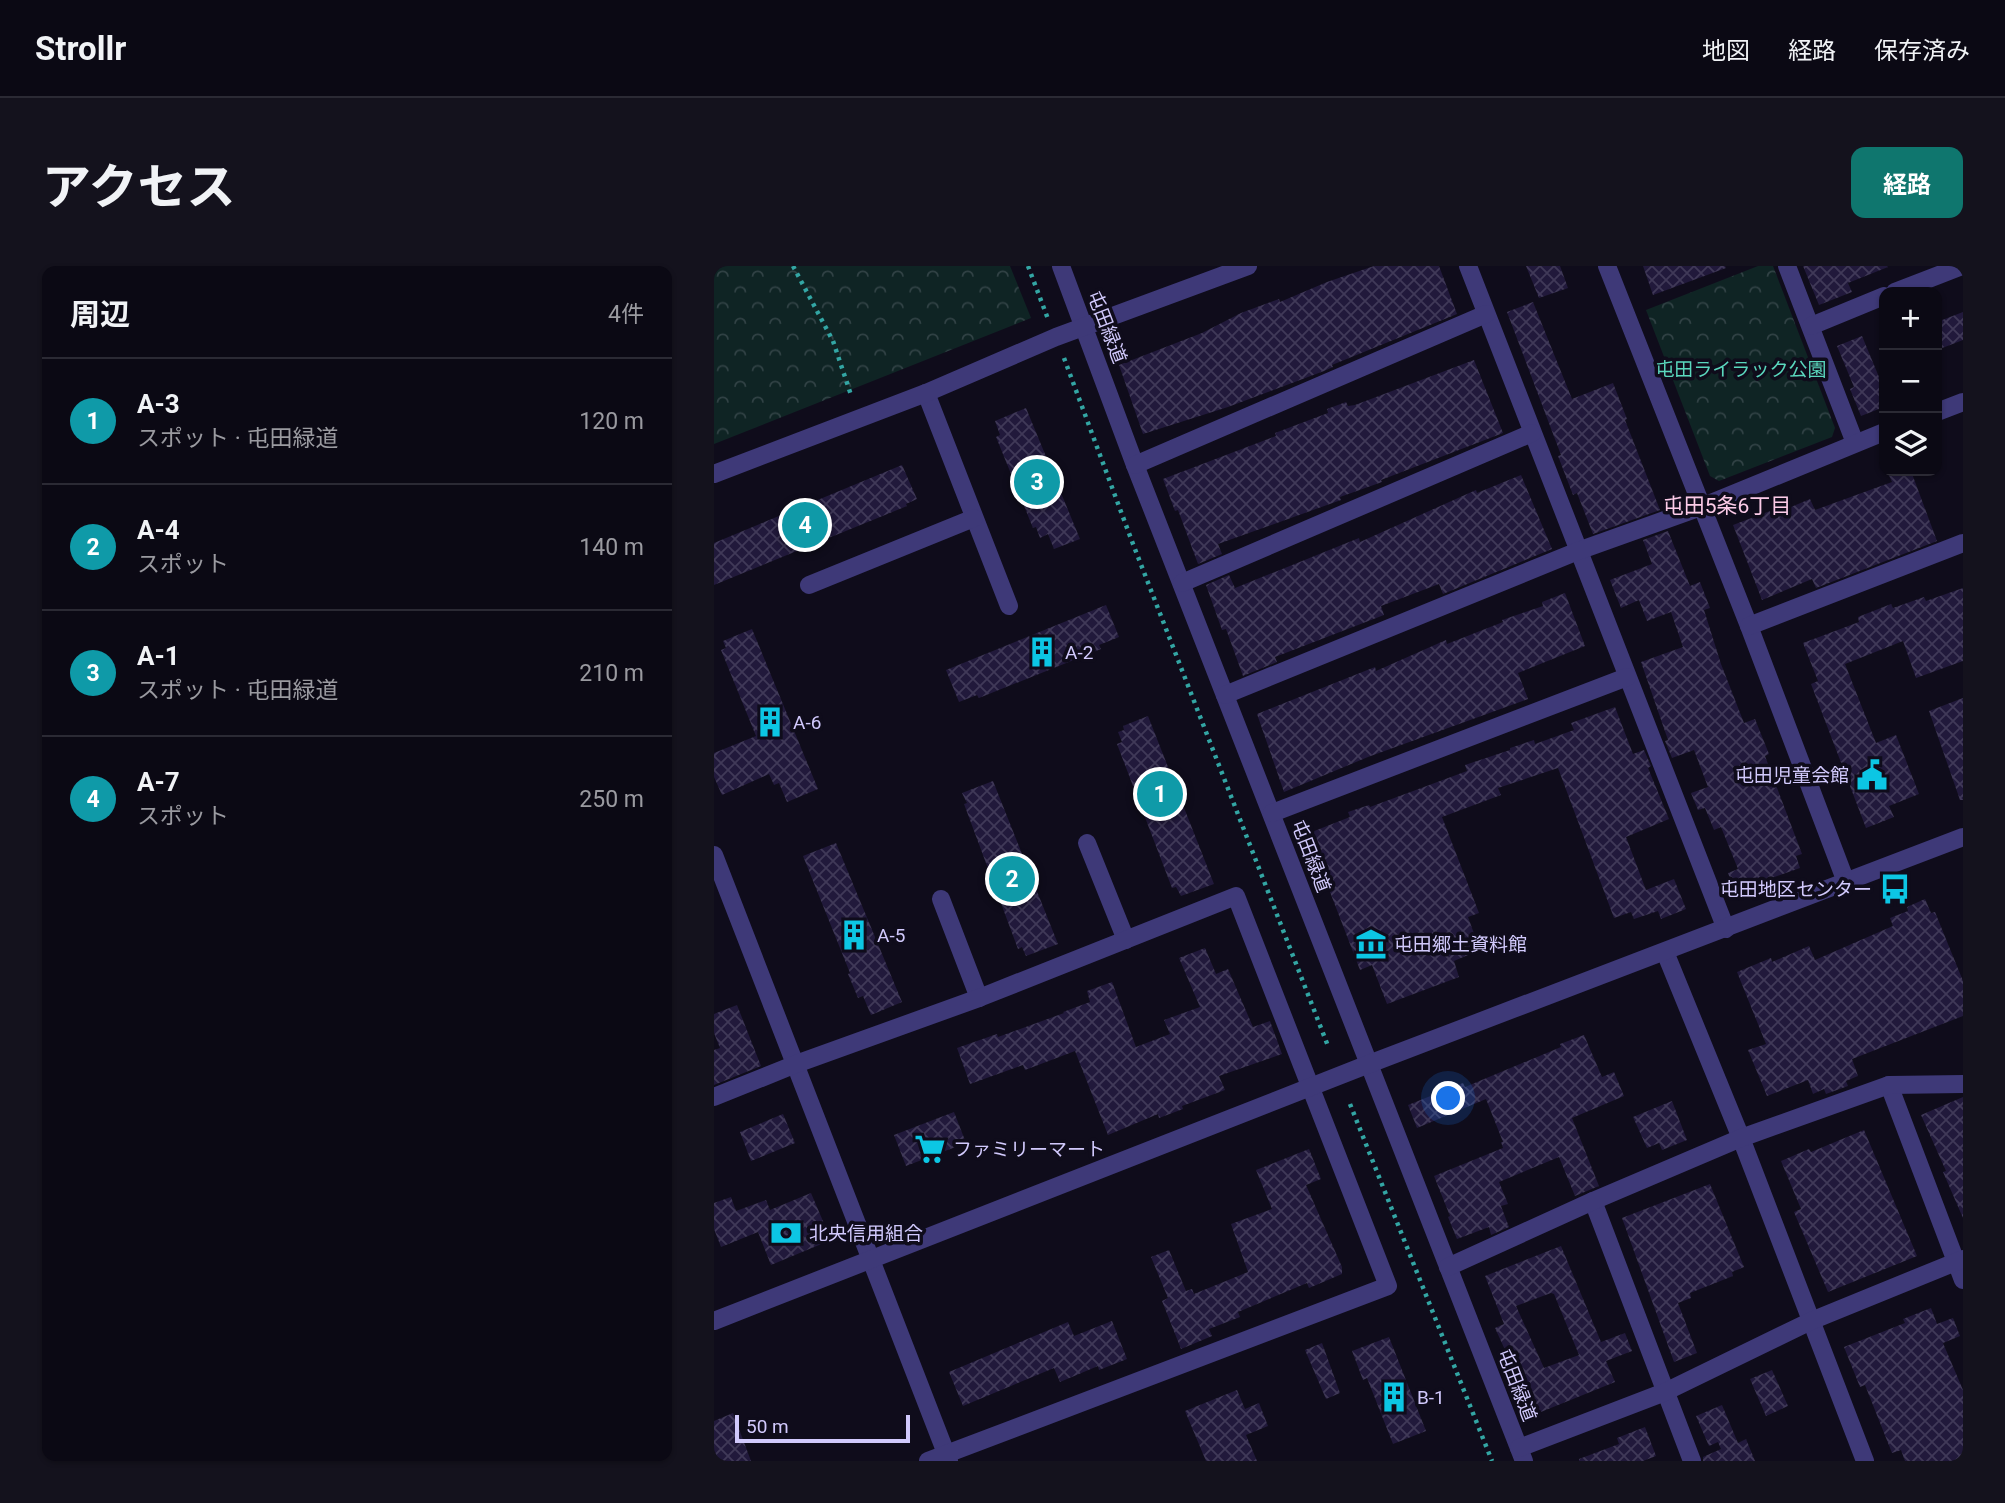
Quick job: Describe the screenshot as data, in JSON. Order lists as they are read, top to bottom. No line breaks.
{"streets":{"street":["屯田緑道"]},"districts":["屯田5条6丁目"],"parks":["屯田ライラック公園"],"places":{"building":["A-2","A-6","A-5","B-1"],"public building":["屯田児童会館"],"bus stop":["屯田地区センター"],"museum":["屯田郷土資料館"],"supermarket":["ファミリーマート"],"bank":["北央信用組合"]},"scale_bar":"50 m","page":{"header":"Strollr","nav":["地図","経路","保存済み"],"title":"アクセス","buttons":"経路","heading":["周辺","4件"],"map_buttons":["+","−"],"list":[{"mark":"1","name":"A-3","note":"スポット · 屯田緑道","value":"120 m"},{"mark":"2","name":"A-4","note":"スポット","value":"140 m"},{"mark":"3","name":"A-1","note":"スポット · 屯田緑道","value":"210 m"},{"mark":"4","name":"A-7","note":"スポット","value":"250 m"}],"pins":["3","4","1","2"],"scale":"50 m"}}
